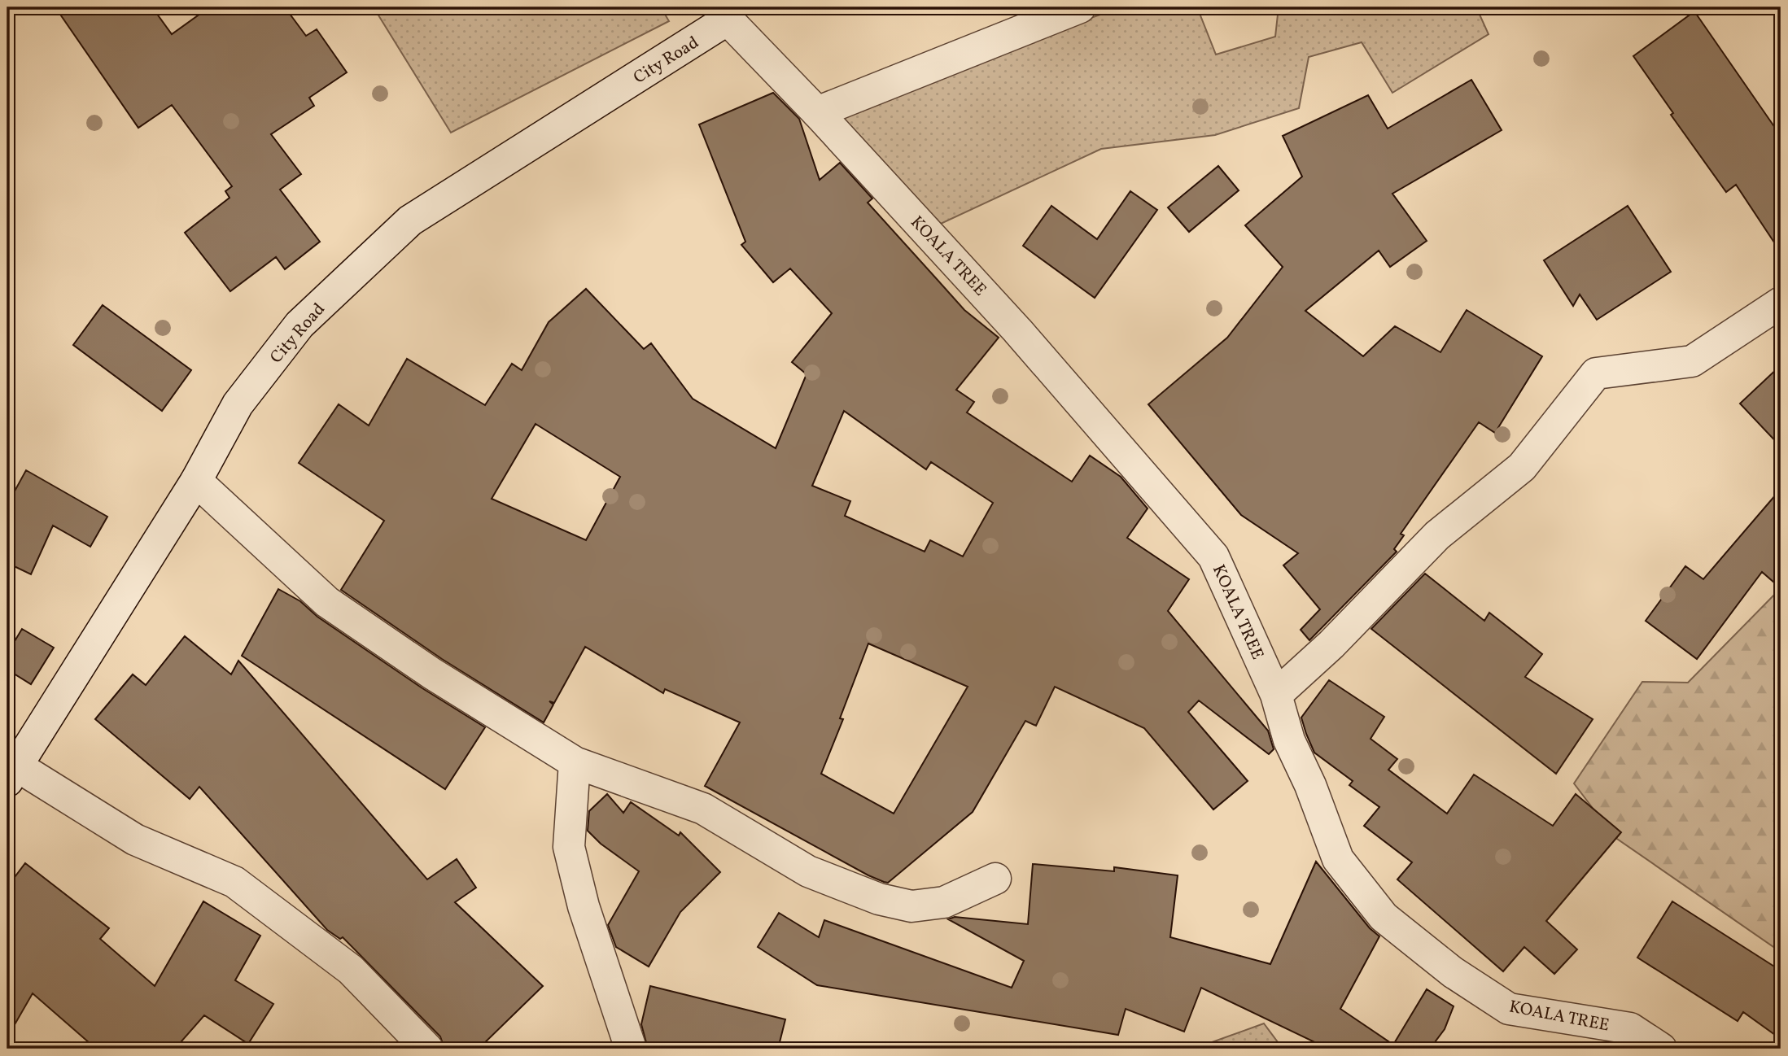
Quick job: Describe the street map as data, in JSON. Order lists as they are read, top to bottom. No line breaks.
{"streets":{"street":["City Road","KOALA TREE"]},"crossings":[["City Road","KOALA TREE"]]}
